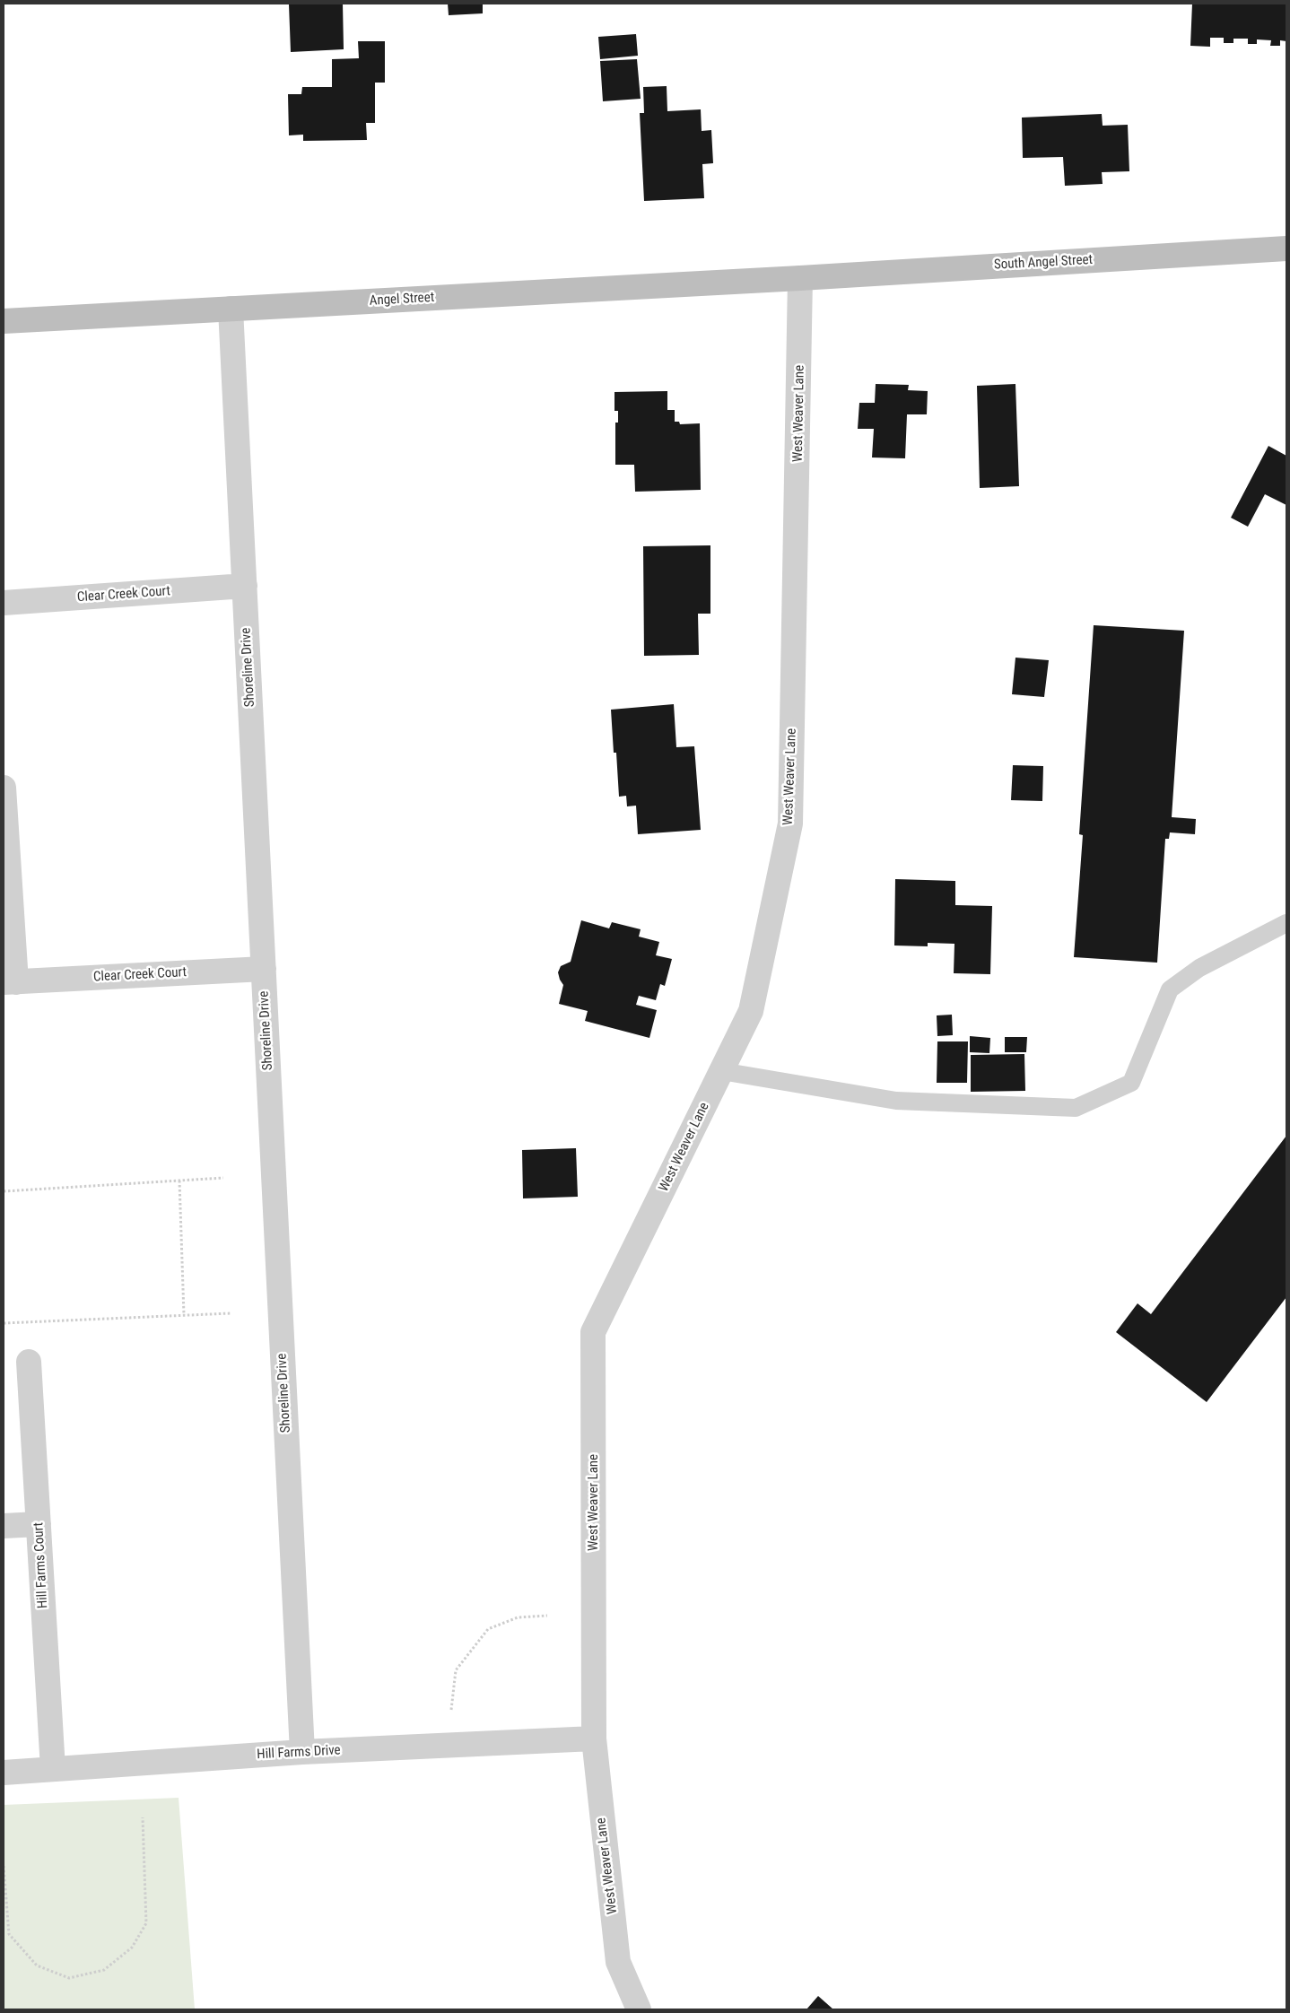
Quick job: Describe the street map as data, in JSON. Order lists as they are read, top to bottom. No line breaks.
{"streets":{"main road":["South Angel Street","Angel Street"],"street":["West Weaver Lane","Clear Creek Court","Shoreline Drive","Hill Farms Court","Hill Farms Drive"]},"crossings":[["South Angel Street","Angel Street"],["South Angel Street","West Weaver Lane"],["Angel Street","West Weaver Lane"],["Angel Street","Shoreline Drive"],["West Weaver Lane","Hill Farms Drive"],["Clear Creek Court","Shoreline Drive"],["Shoreline Drive","Hill Farms Drive"],["Hill Farms Court","Hill Farms Drive"]]}
